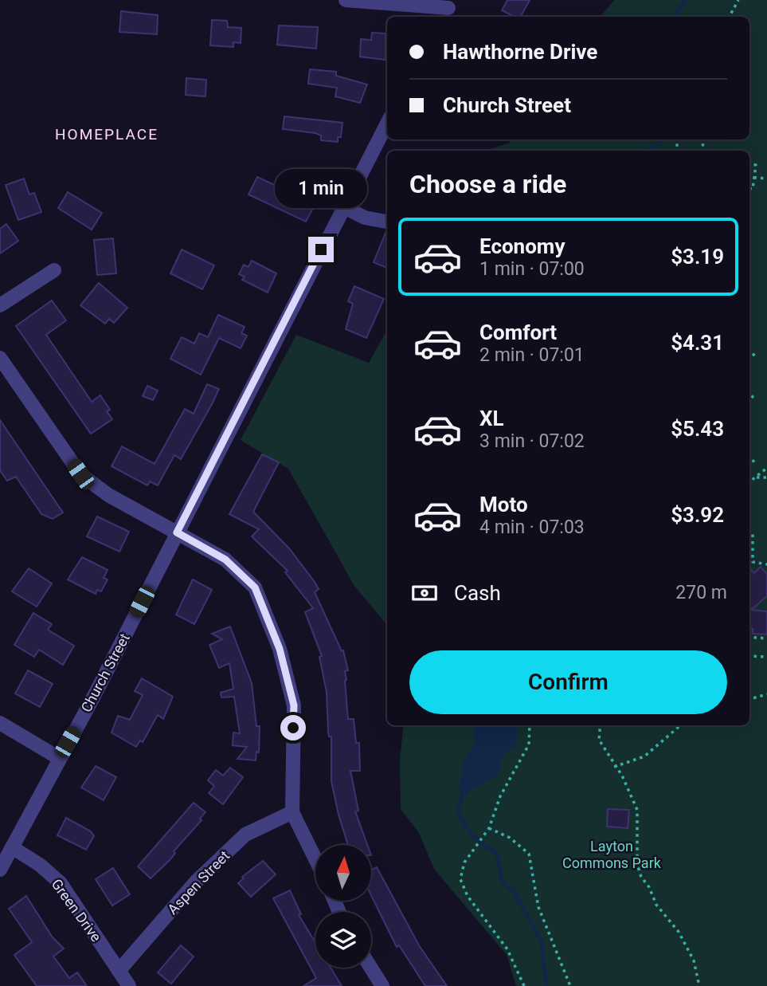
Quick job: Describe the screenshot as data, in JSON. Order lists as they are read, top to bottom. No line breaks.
{"streets":{"street":["Church Street","Aspen Street","Green Drive"]},"crossings":[["Church Street","Green Drive"],["Aspen Street","Green Drive"]],"districts":["HOMEPLACE"],"parks":["Layton Commons Park"],"north":"top","page":{"banner":["Hawthorne Drive","Church Street"],"heading":"Choose a ride","bubble":"1 min","list":[{"name":"Economy","note":"1 min · 07:00","value":"$3.19"},{"name":"Comfort","note":"2 min · 07:01","value":"$4.31"},{"name":"XL","note":"3 min · 07:02","value":"$5.43"},{"name":"Moto","note":"4 min · 07:03","value":"$3.92"}],"pay":["Cash","270 m"],"buttons":"Confirm"}}
